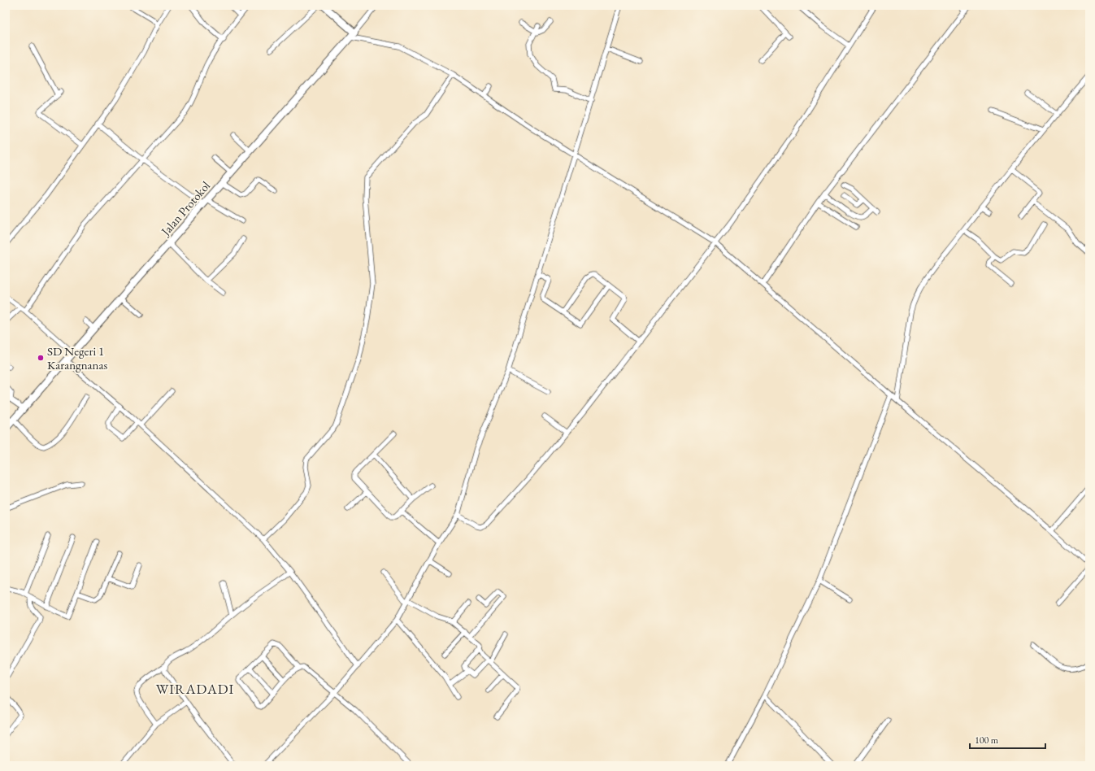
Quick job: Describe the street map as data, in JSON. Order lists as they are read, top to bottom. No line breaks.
{"streets":{"street":["Jalan Protokol"]},"districts":["WIRADADI"],"places":["SD Negeri 1 Karangnanas"],"scale_bar":"100 m"}
